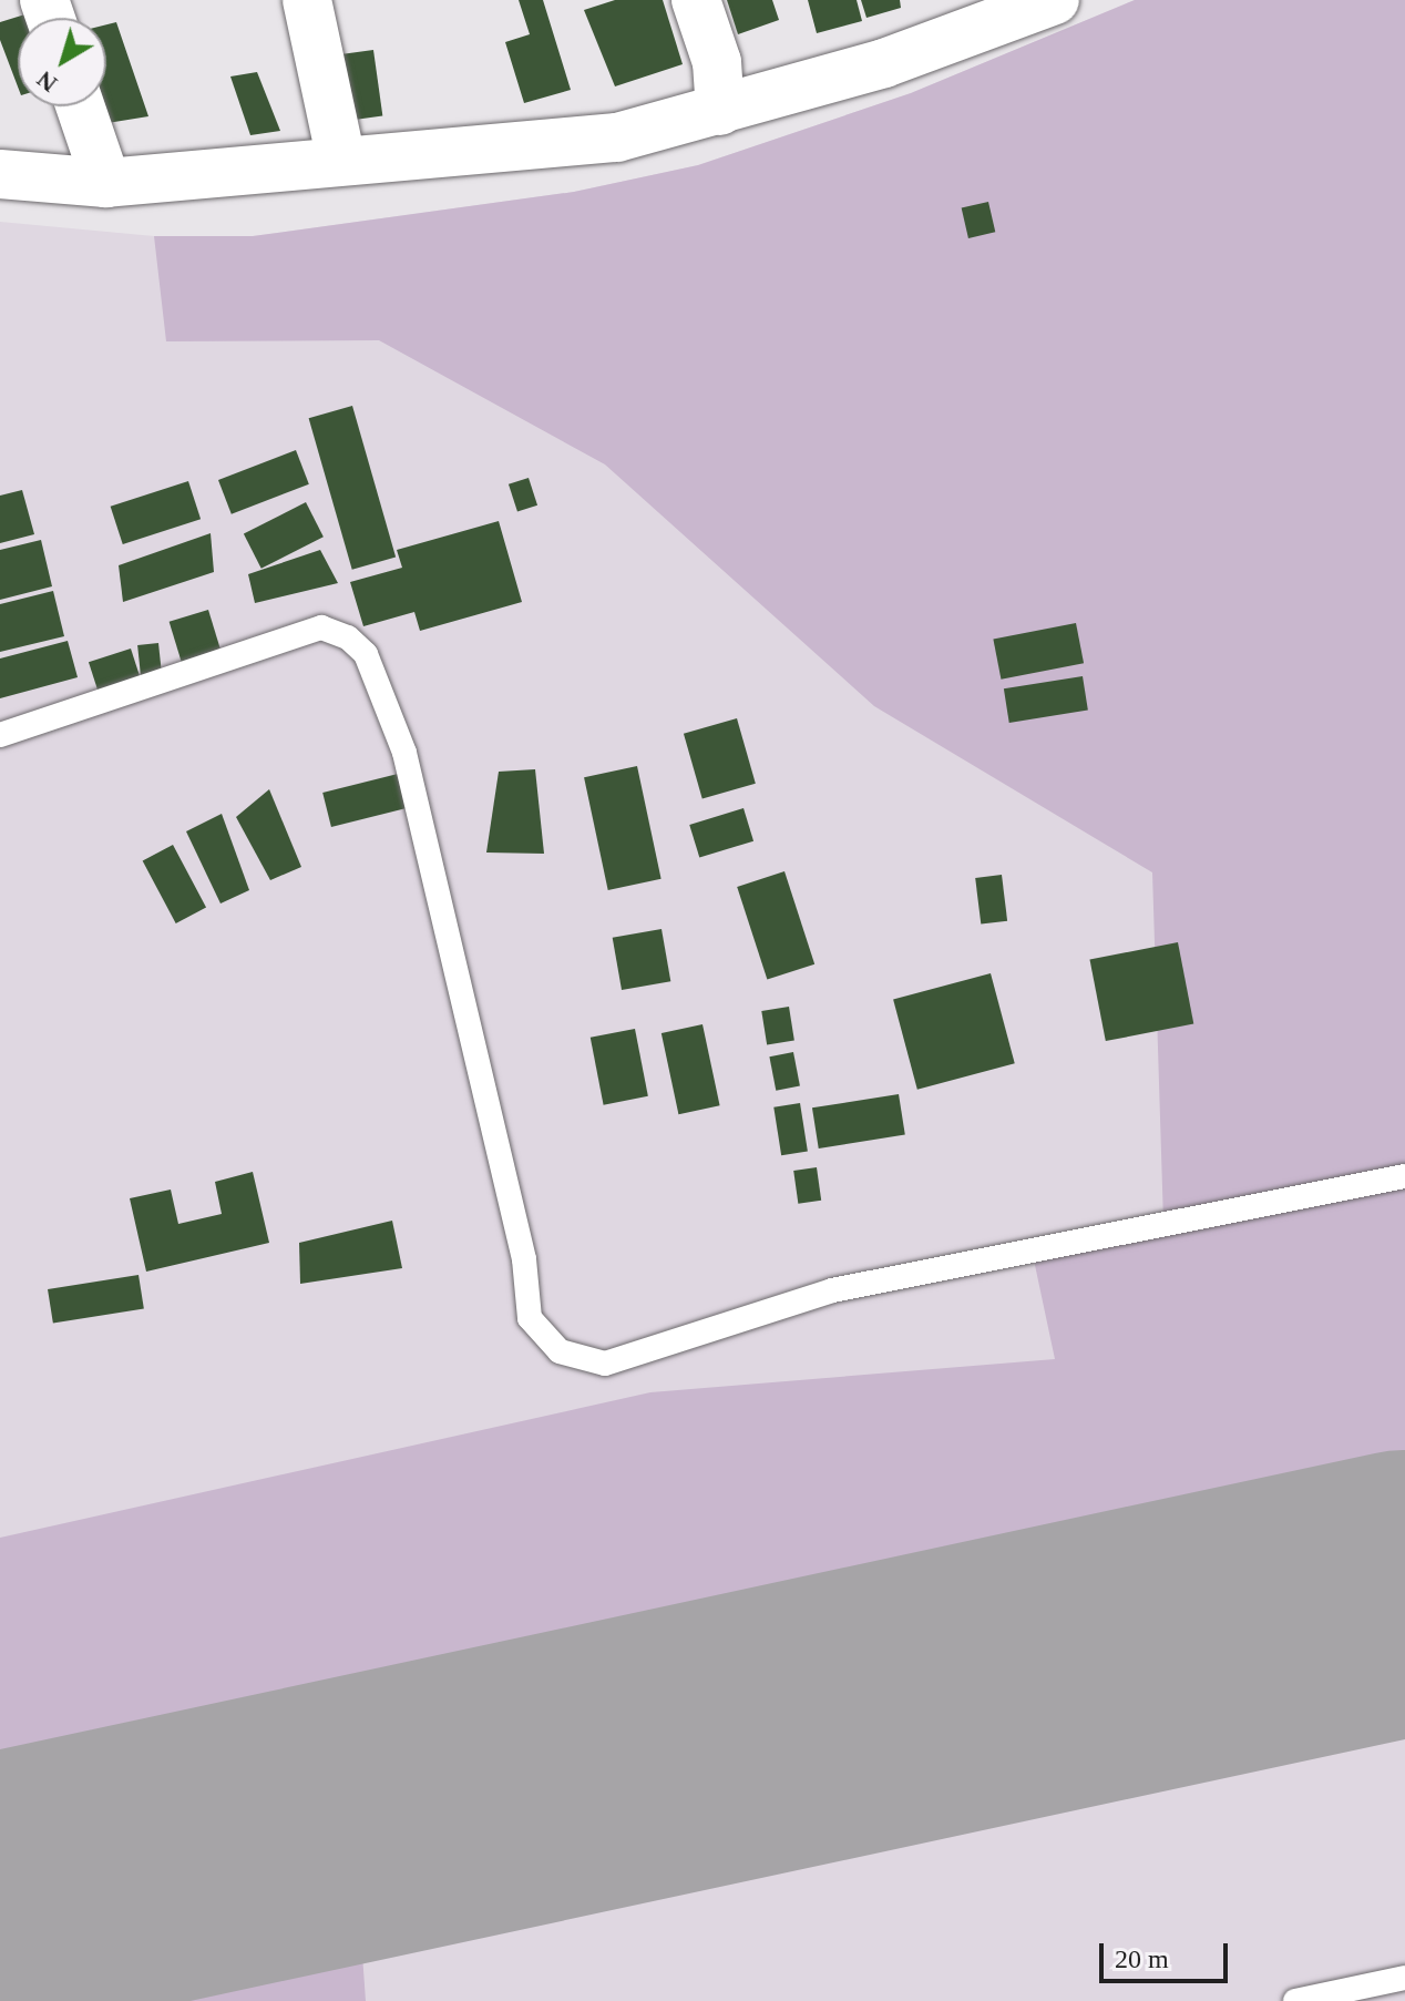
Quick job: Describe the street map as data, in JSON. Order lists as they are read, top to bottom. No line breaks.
{"scale_bar":"20 m","north":"bottom left"}
